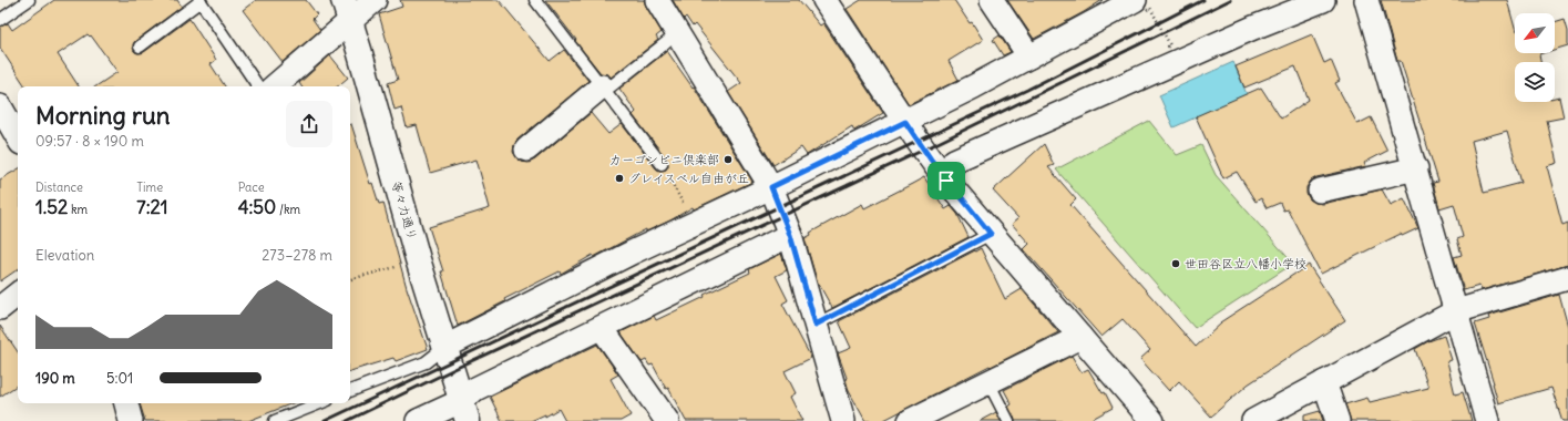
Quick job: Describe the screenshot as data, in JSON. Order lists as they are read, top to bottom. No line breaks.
{"streets":{"street":["等々力通り"]},"places":["カーゴンビニ倶楽部","グレイスベル自由が丘","世田谷区立八幡小学校"],"north":"bottom left","page":{"heading":["Morning run","09:57 · 8 × 190 m"],"stats":[["Distance","1.52 km"],["Time","7:21"],["Pace","4:50 /km"]],"chart":["Elevation","273–278 m"],"list":[{"name":"190 m","note":"5:01"}]}}
